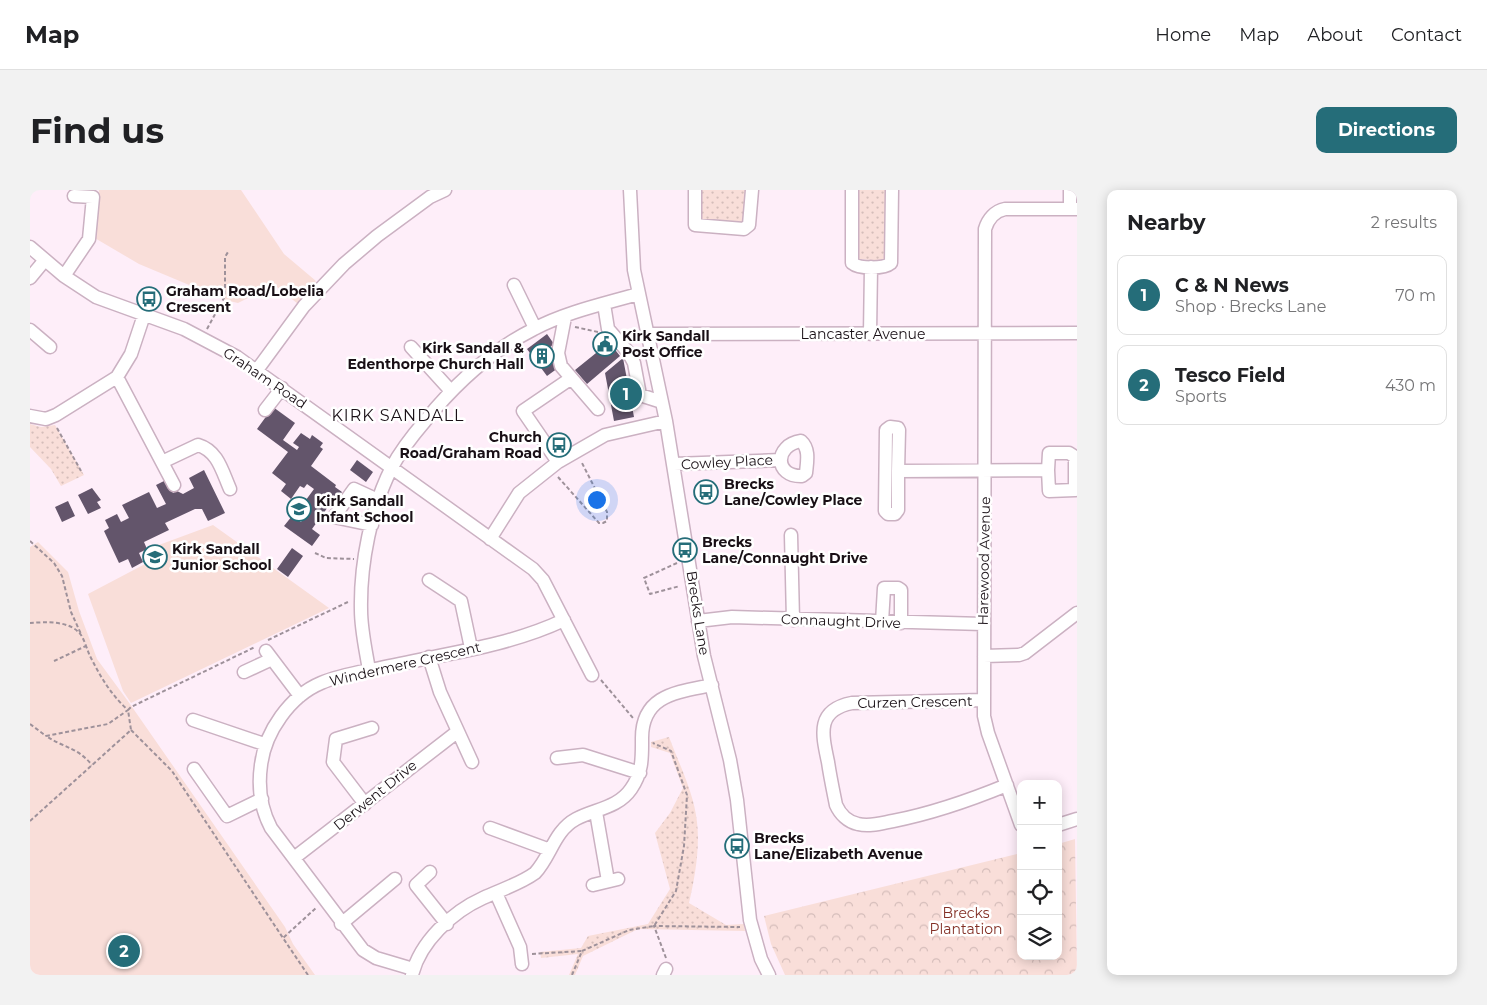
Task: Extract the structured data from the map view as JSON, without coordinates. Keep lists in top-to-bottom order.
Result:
{
  "streets": {
    "street": [
      "Lancaster Avenue",
      "Graham Road",
      "Cowley Place",
      "Harewood Avenue",
      "Brecks Lane",
      "Connaught Drive",
      "Windermere Crescent",
      "Curzen Crescent",
      "Derwent Drive"
    ]
  },
  "crossings": [
    ["Lancaster Avenue", "Harewood Avenue"],
    ["Lancaster Avenue", "Brecks Lane"],
    ["Graham Road", "Windermere Crescent"],
    ["Cowley Place", "Brecks Lane"],
    ["Harewood Avenue", "Connaught Drive"],
    ["Harewood Avenue", "Curzen Crescent"],
    ["Brecks Lane", "Connaught Drive"],
    ["Windermere Crescent", "Derwent Drive"]
  ],
  "districts": ["KIRK SANDALL"],
  "parks": ["Brecks Plantation"],
  "places": {
    "bus stop": [
      "Graham Road/Lobelia Crescent",
      "Church Road/Graham Road",
      "Brecks Lane/Cowley Place",
      "Brecks Lane/Connaught Drive",
      "Brecks Lane/Elizabeth Avenue"
    ],
    "public building": ["Kirk Sandall Post Office"],
    "building": ["Kirk Sandall & Edenthorpe Church Hall"],
    "school or university": ["Kirk Sandall Infant School", "Kirk Sandall Junior School"]
  },
  "page": {
    "header": "Map",
    "nav": [
      "Home",
      "Map",
      "About",
      "Contact"
    ],
    "buttons": "Directions",
    "title": "Find us",
    "heading": ["Nearby", "2 results"],
    "list": [
      {
        "mark": "1",
        "name": "C & N News",
        "note": "Shop · Brecks Lane",
        "value": "70 m"
      },
      {
        "mark": "2",
        "name": "Tesco Field",
        "note": "Sports",
        "value": "430 m"
      }
    ],
    "pins": ["1", "2"],
    "map_buttons": ["+", "−"]
  }
}
